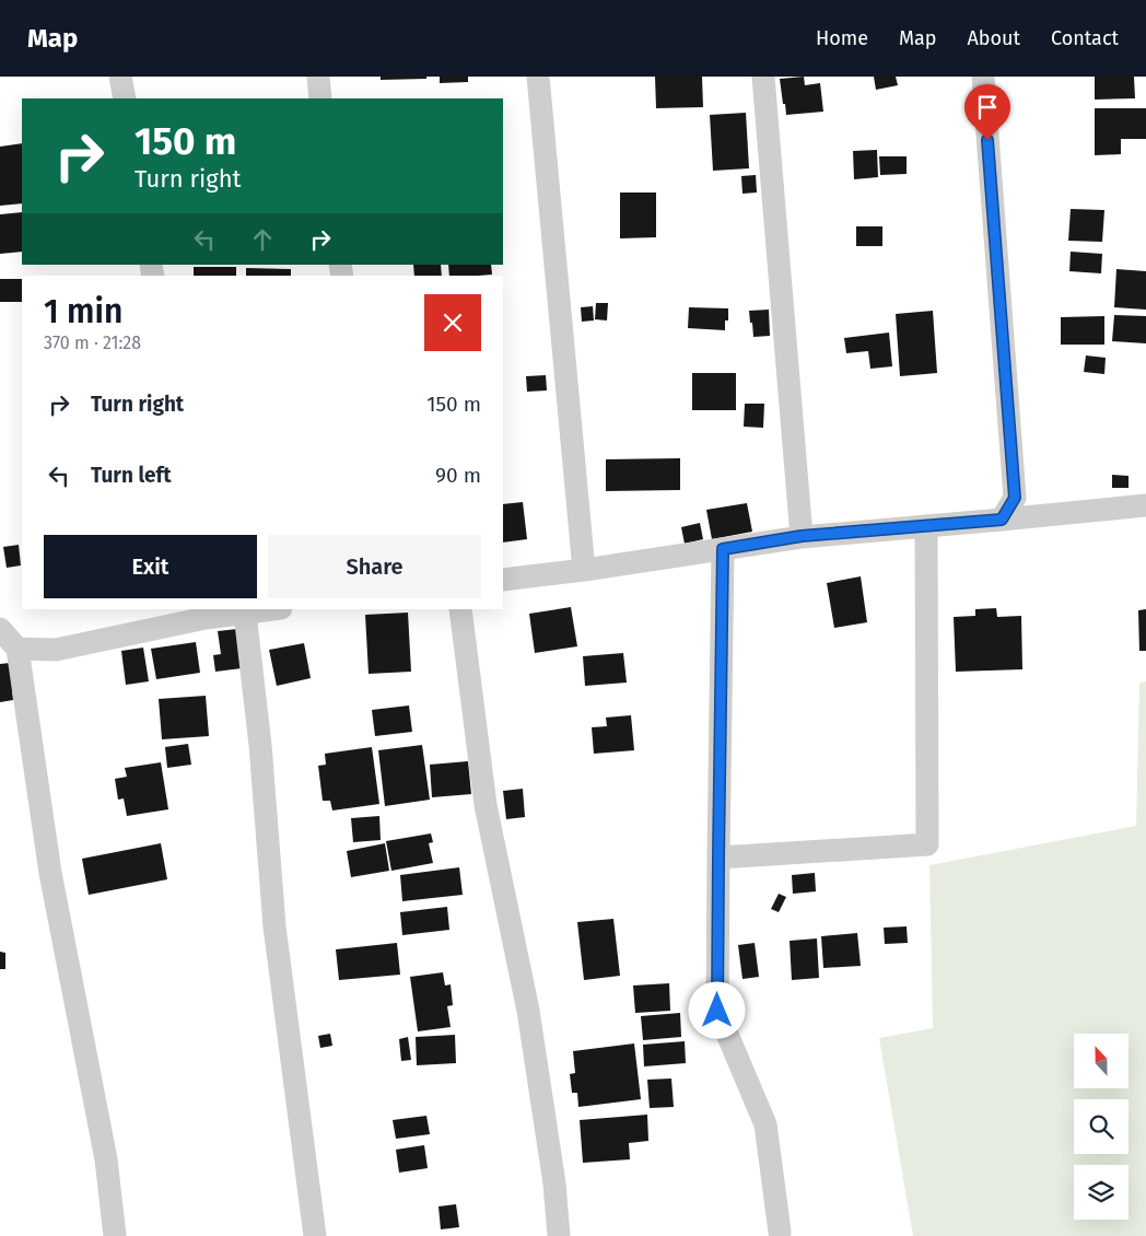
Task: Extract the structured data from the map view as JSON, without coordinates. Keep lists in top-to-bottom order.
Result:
{
  "north": "top",
  "page": {
    "header": "Map",
    "nav": [
      "Home",
      "Map",
      "About",
      "Contact"
    ],
    "turn": ["150 m", "Turn right"],
    "heading": ["1 min", "370 m · 21:28"],
    "list": [
      {
        "name": "Turn right",
        "value": "150 m"
      },
      {
        "name": "Turn left",
        "value": "90 m"
      }
    ],
    "buttons": ["Exit", "Share"]
  }
}
